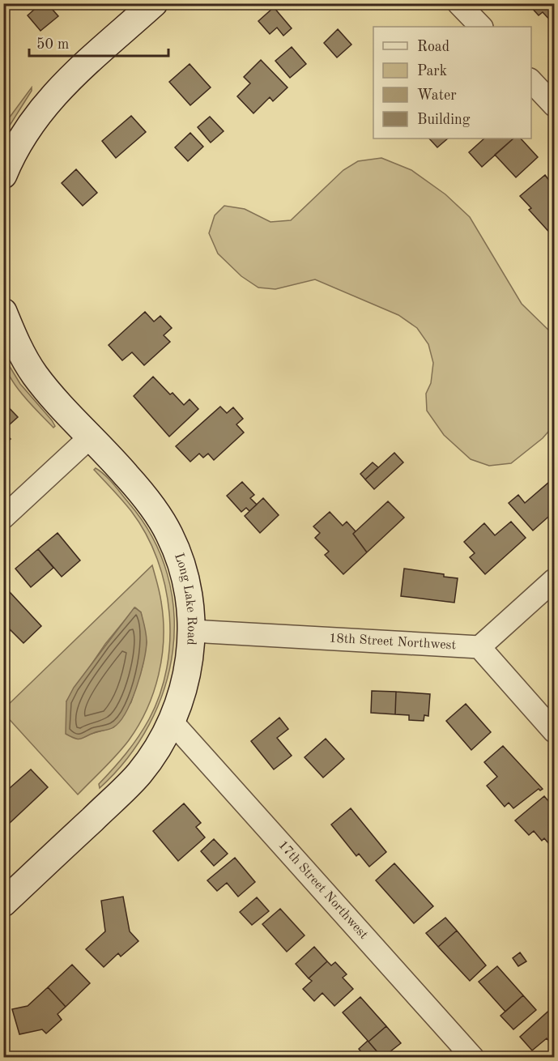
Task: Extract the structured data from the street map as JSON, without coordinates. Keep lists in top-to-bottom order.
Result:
{
  "streets": {
    "street": ["Long Lake Road", "18th Street Northwest", "17th Street Northwest"]
  },
  "crossings": [
    ["Long Lake Road", "18th Street Northwest"],
    ["Long Lake Road", "17th Street Northwest"]
  ],
  "legend": [
    "Road",
    "Park",
    "Water",
    "Building"
  ],
  "scale_bar": "50 m"
}
